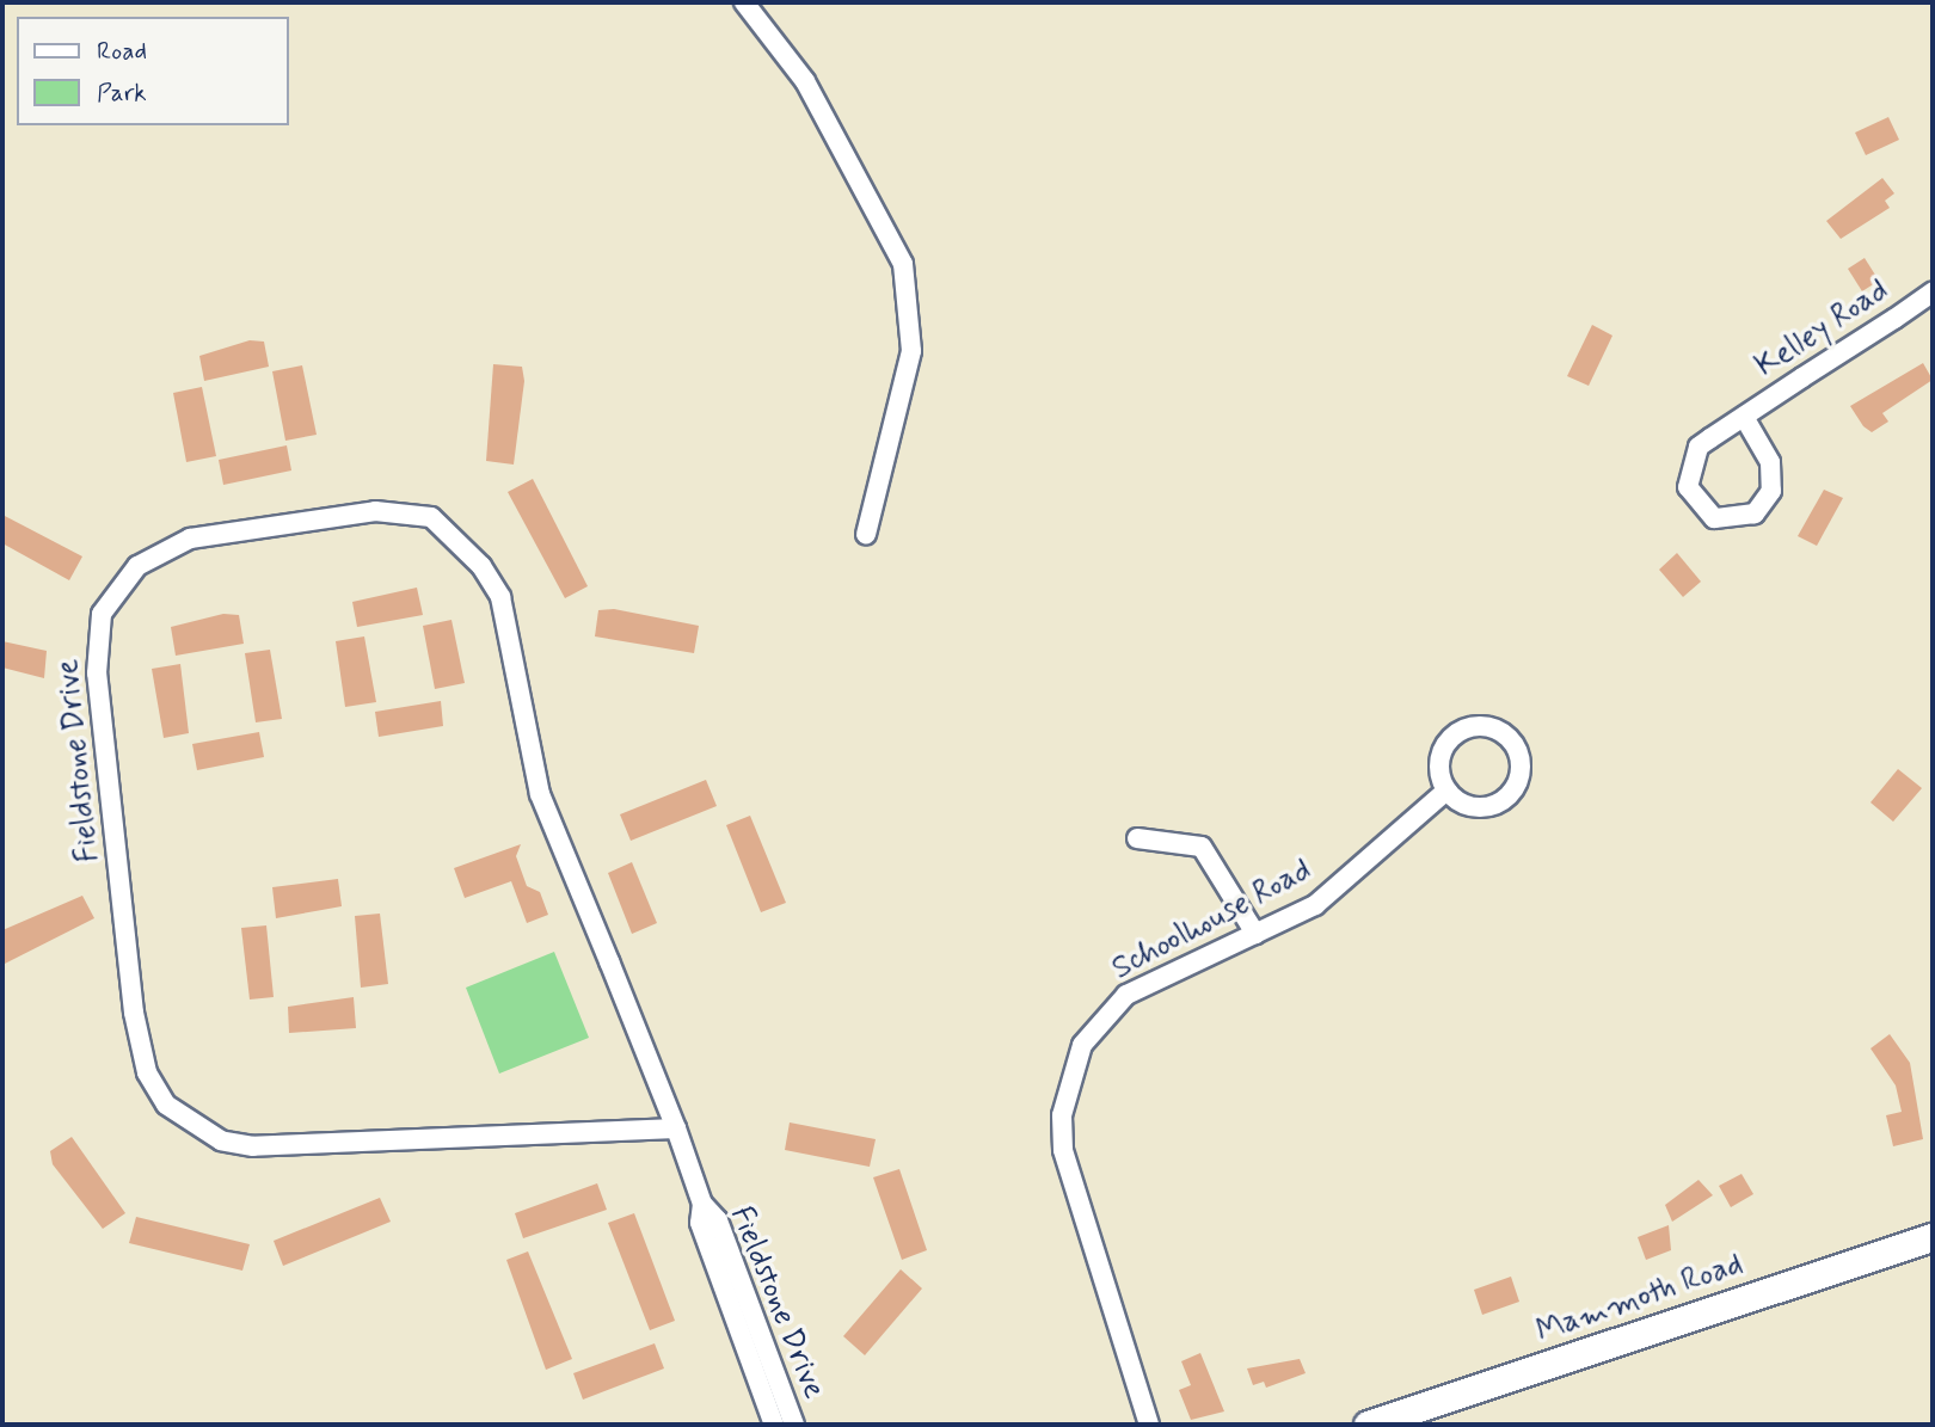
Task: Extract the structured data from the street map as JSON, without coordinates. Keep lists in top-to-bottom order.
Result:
{
  "streets": {
    "main road": ["Mammoth Road"],
    "street": ["Kelley Road", "Fieldstone Drive", "Schoolhouse Road"]
  },
  "legend": ["Road", "Park"]
}
